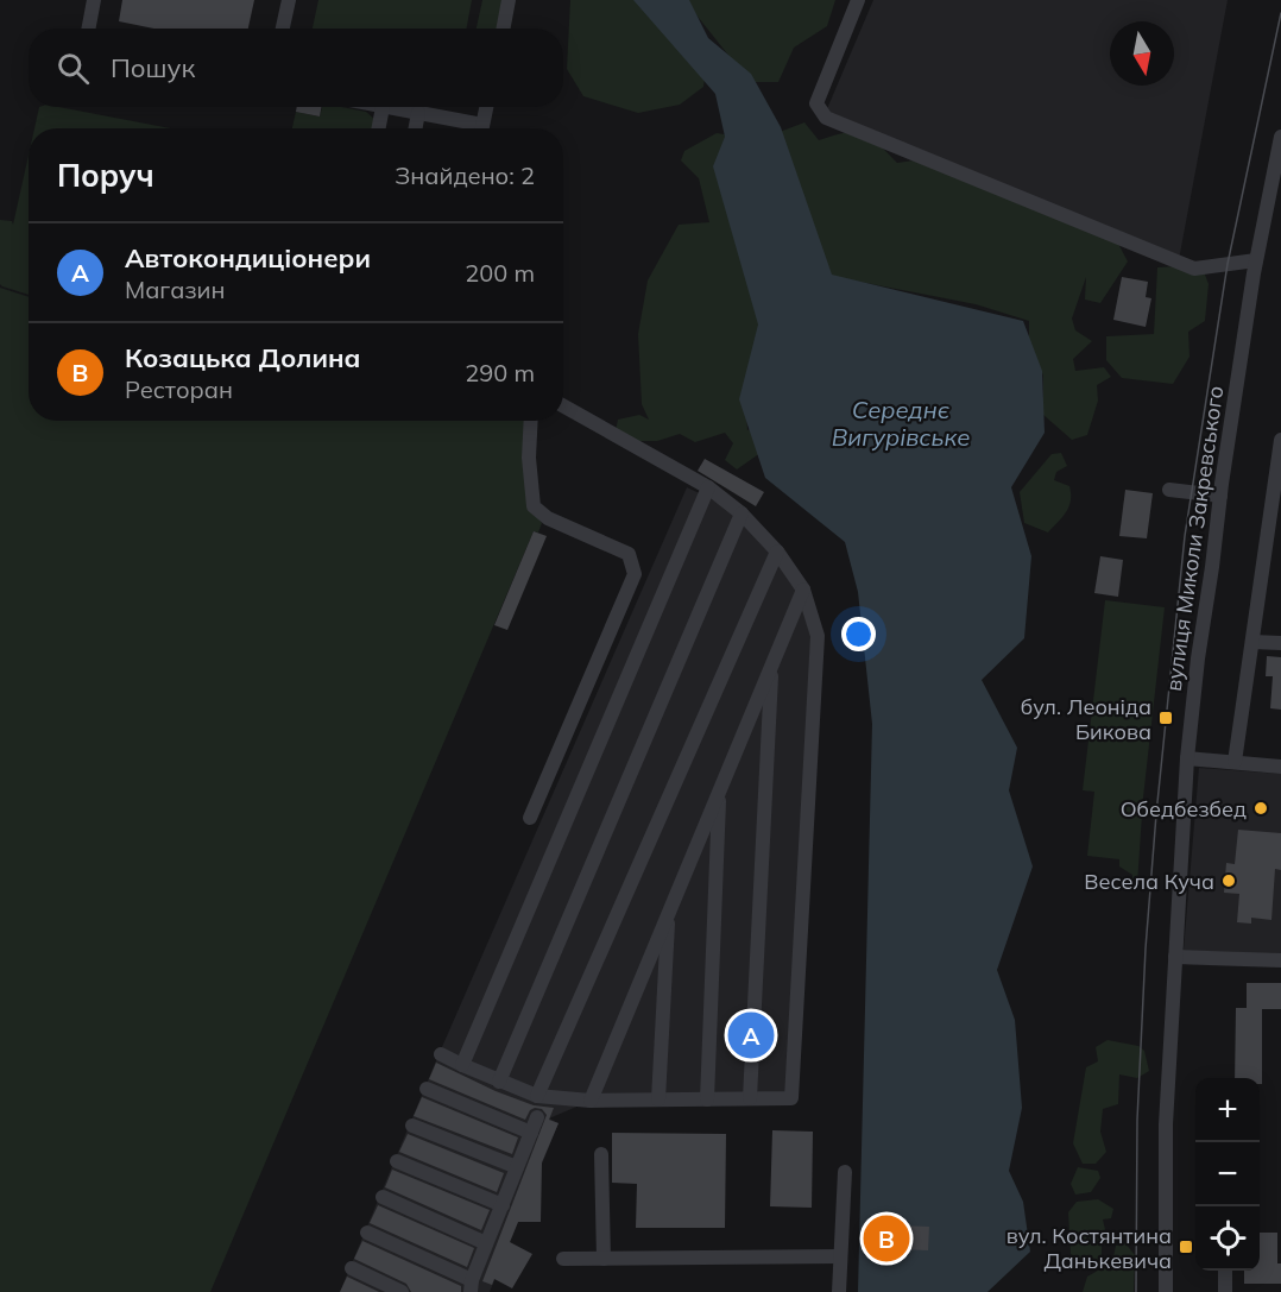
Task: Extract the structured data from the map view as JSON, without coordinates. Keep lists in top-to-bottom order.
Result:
{
  "streets": {
    "street": ["вулиця Миколи Закревського"]
  },
  "water": ["Середнє Вигурівське"],
  "places": {
    "transit": ["бул. Леоніда Бикова", "вул. Костянтина Данькевича"],
    "other": ["Обедбезбед", "Весела Куча"]
  },
  "north": "bottom",
  "page": {
    "search": "Пошук",
    "heading": ["Поруч", "Знайдено: 2"],
    "list": [
      {
        "mark": "A",
        "name": "Автокондиціонери",
        "note": "Магазин",
        "value": "200 m"
      },
      {
        "mark": "B",
        "name": "Козацька Долина",
        "note": "Ресторан",
        "value": "290 m"
      }
    ],
    "pins": ["A", "B"],
    "map_buttons": ["+", "−"]
  }
}
